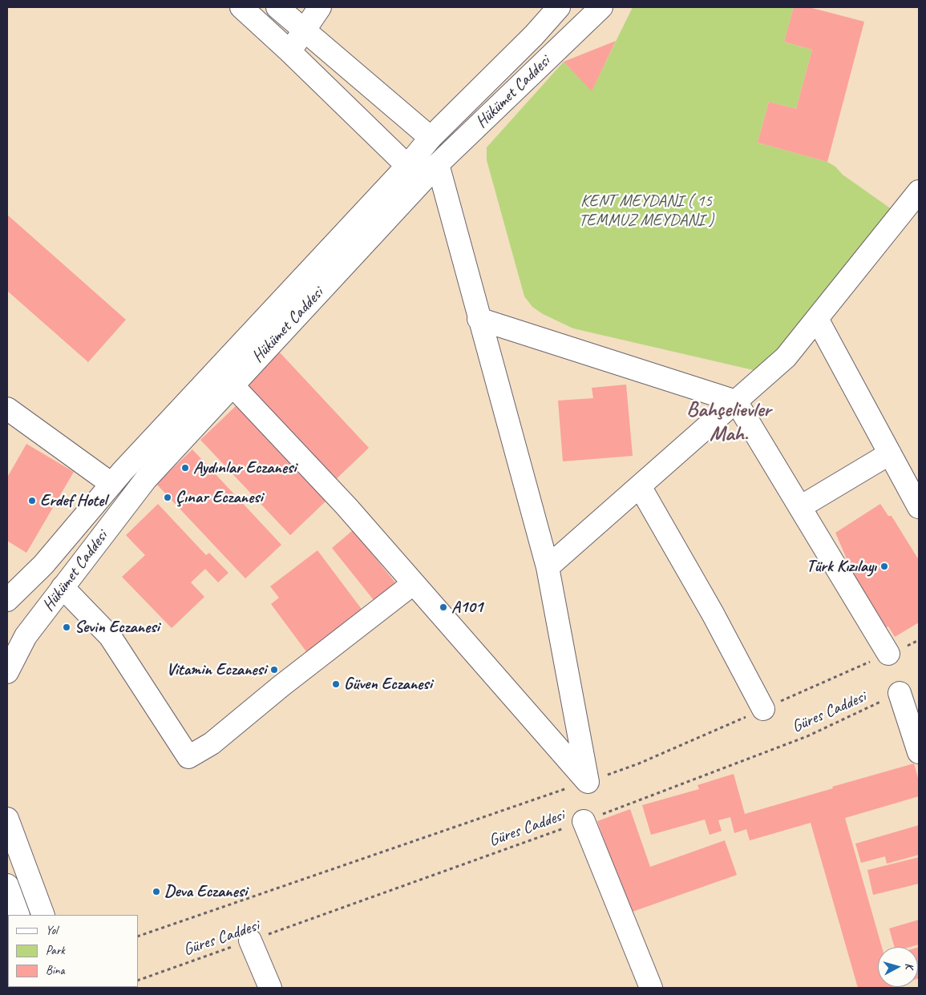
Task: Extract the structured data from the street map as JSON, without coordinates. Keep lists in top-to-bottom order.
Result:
{
  "streets": {
    "street": ["Hükümet Caddesi"],
    "path": ["Güres Caddesi"]
  },
  "districts": ["Bahçelievler Mah."],
  "parks": ["KENT MEYDANI ( 15 TEMMUZ MEYDANI )"],
  "places": [
    "Aydınlar Eczanesi",
    "Çınar Eczanesi",
    "Erdef Hotel",
    "Türk Kızılayı",
    "A101",
    "Sevin Eczanesi",
    "Vitamin Eczanesi",
    "Güven Eczanesi",
    "Deva Eczanesi"
  ],
  "legend": ["Yol", "Park", "Bina"],
  "north": "right"
}
